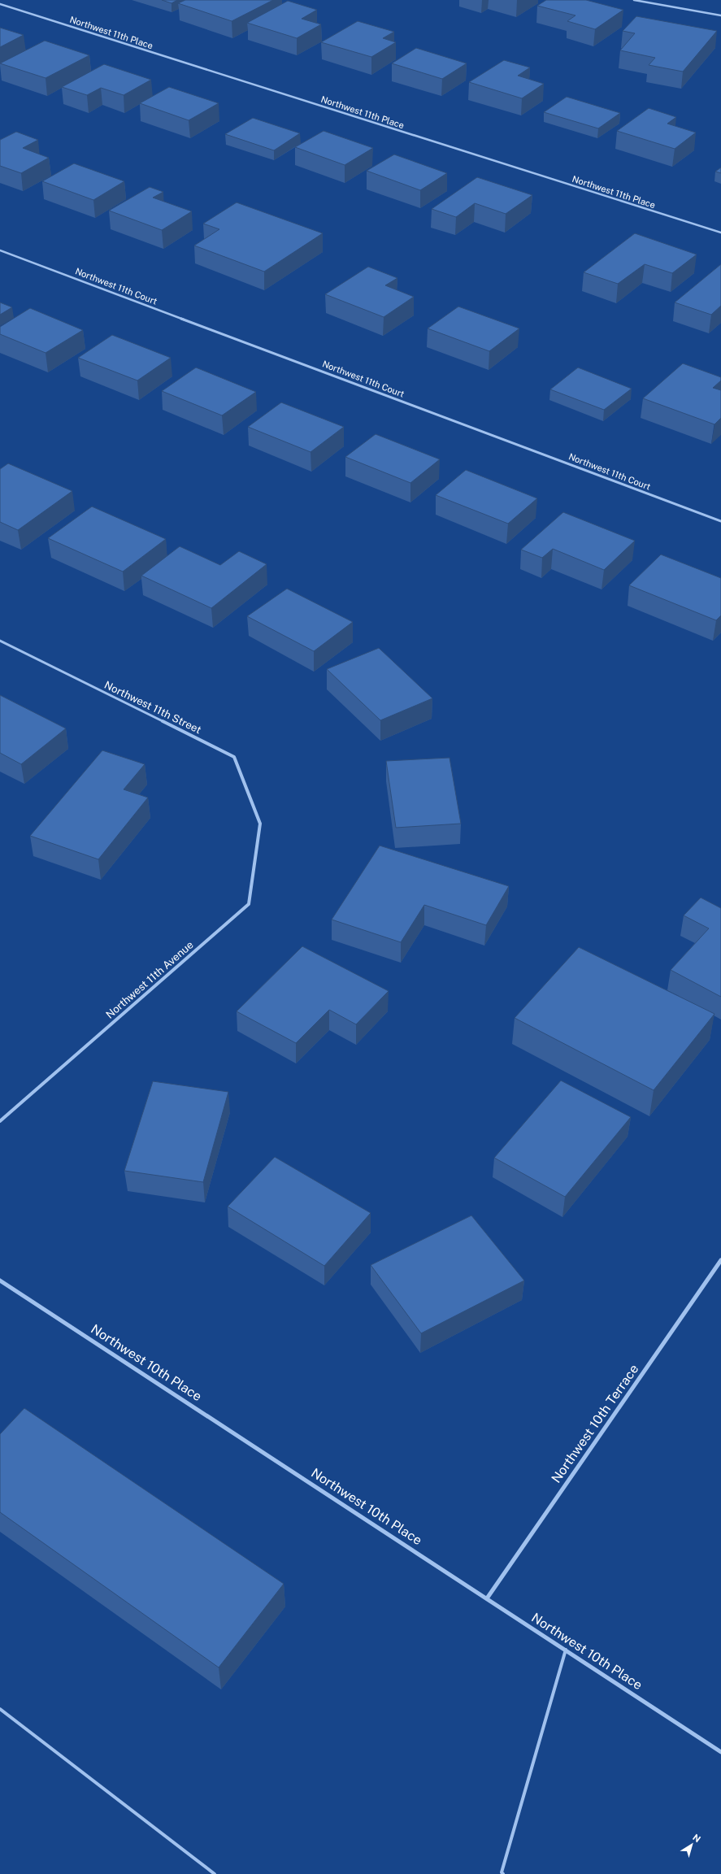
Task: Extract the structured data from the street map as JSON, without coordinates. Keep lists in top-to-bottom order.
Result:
{
  "streets": {
    "street": [
      "Northwest 11th Place",
      "Northwest 11th Court",
      "Northwest 11th Street",
      "Northwest 11th Avenue",
      "Northwest 10th Place",
      "Northwest 10th Terrace"
    ]
  },
  "crossings": [
    ["Northwest 11th Street", "Northwest 11th Avenue"],
    ["Northwest 10th Place", "Northwest 10th Terrace"]
  ],
  "north": "top right"
}
